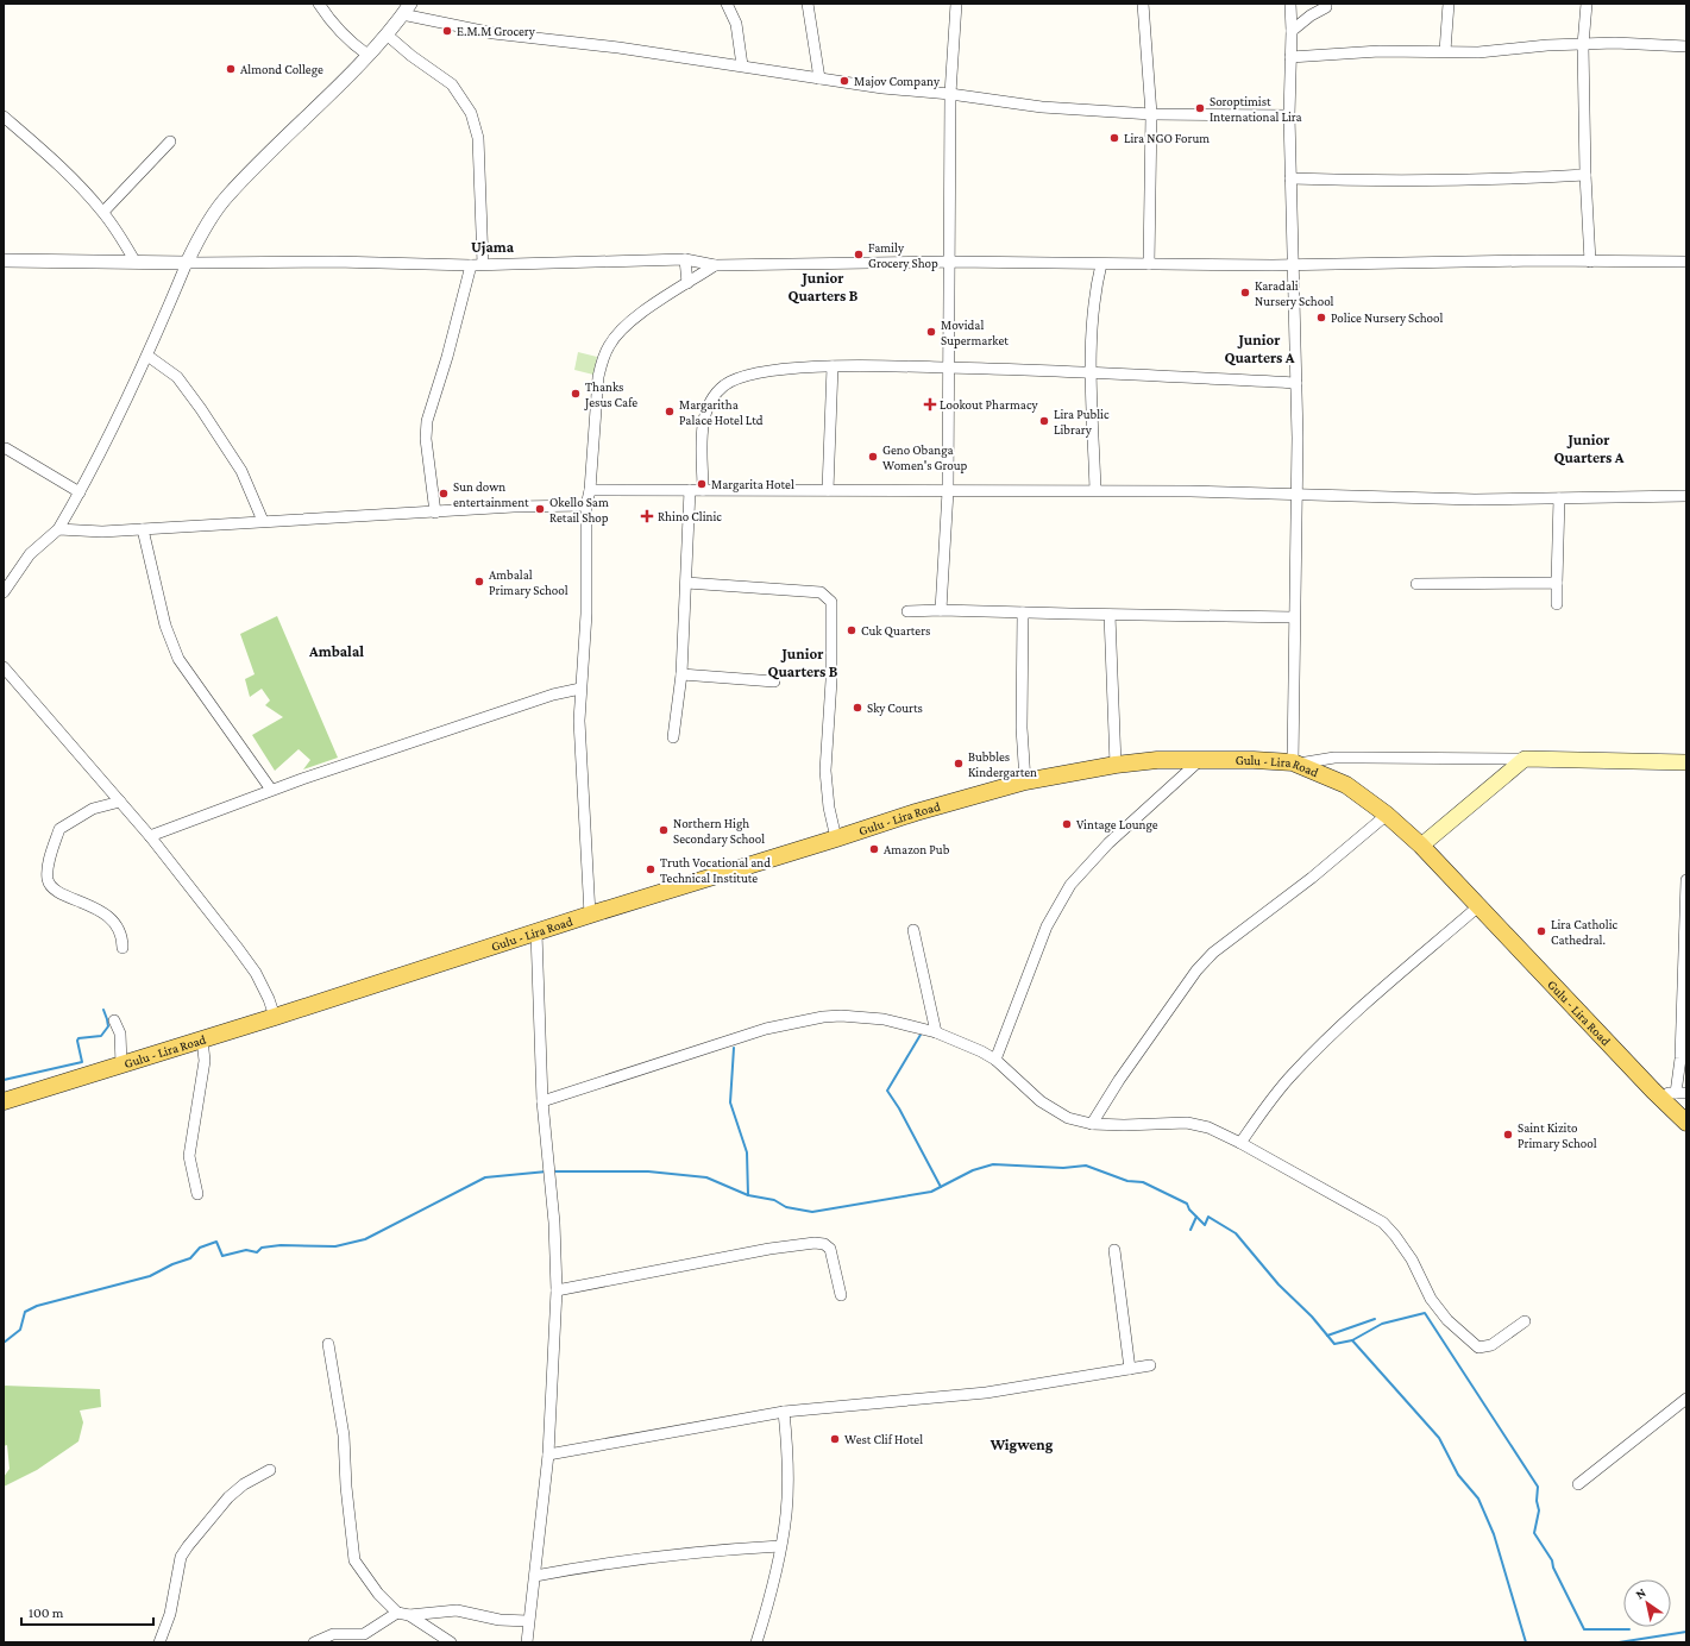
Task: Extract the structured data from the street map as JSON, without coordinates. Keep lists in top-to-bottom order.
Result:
{
  "streets": {
    "main road": ["Gulu - Lira Road"]
  },
  "districts": [
    "Ujama",
    "Junior Quarters B",
    "Junior Quarters A",
    "Junior Quarters A",
    "Ambalal",
    "Junior Quarters B",
    "Wigweng"
  ],
  "places": {
    "other": [
      "E.M.M Grocery",
      "Almond College",
      "Majov Company",
      "Soroptimist International Lira",
      "Lira NGO Forum",
      "Family Grocery Shop",
      "Karadali Nursery School",
      "Police Nursery School",
      "Movidal Supermarket",
      "Thanks Jesus Cafe",
      "Margaritha Palace Hotel Ltd",
      "Lira Public Library",
      "Geno Obanga Women's Group",
      "Margarita Hotel",
      "Sun down entertainment",
      "Okello Sam Retail Shop",
      "Ambalal Primary School",
      "Cuk Quarters",
      "Sky Courts",
      "Bubbles Kindergarten",
      "Vintage Lounge",
      "Northern High Secondary School",
      "Amazon Pub",
      "Truth Vocational and Technical Institute",
      "Lira Catholic Cathedral.",
      "Saint Kizito Primary School",
      "West Clif Hotel"
    ],
    "health": ["Lookout Pharmacy", "Rhino Clinic"]
  },
  "scale_bar": "100 m",
  "north": "top left"
}
